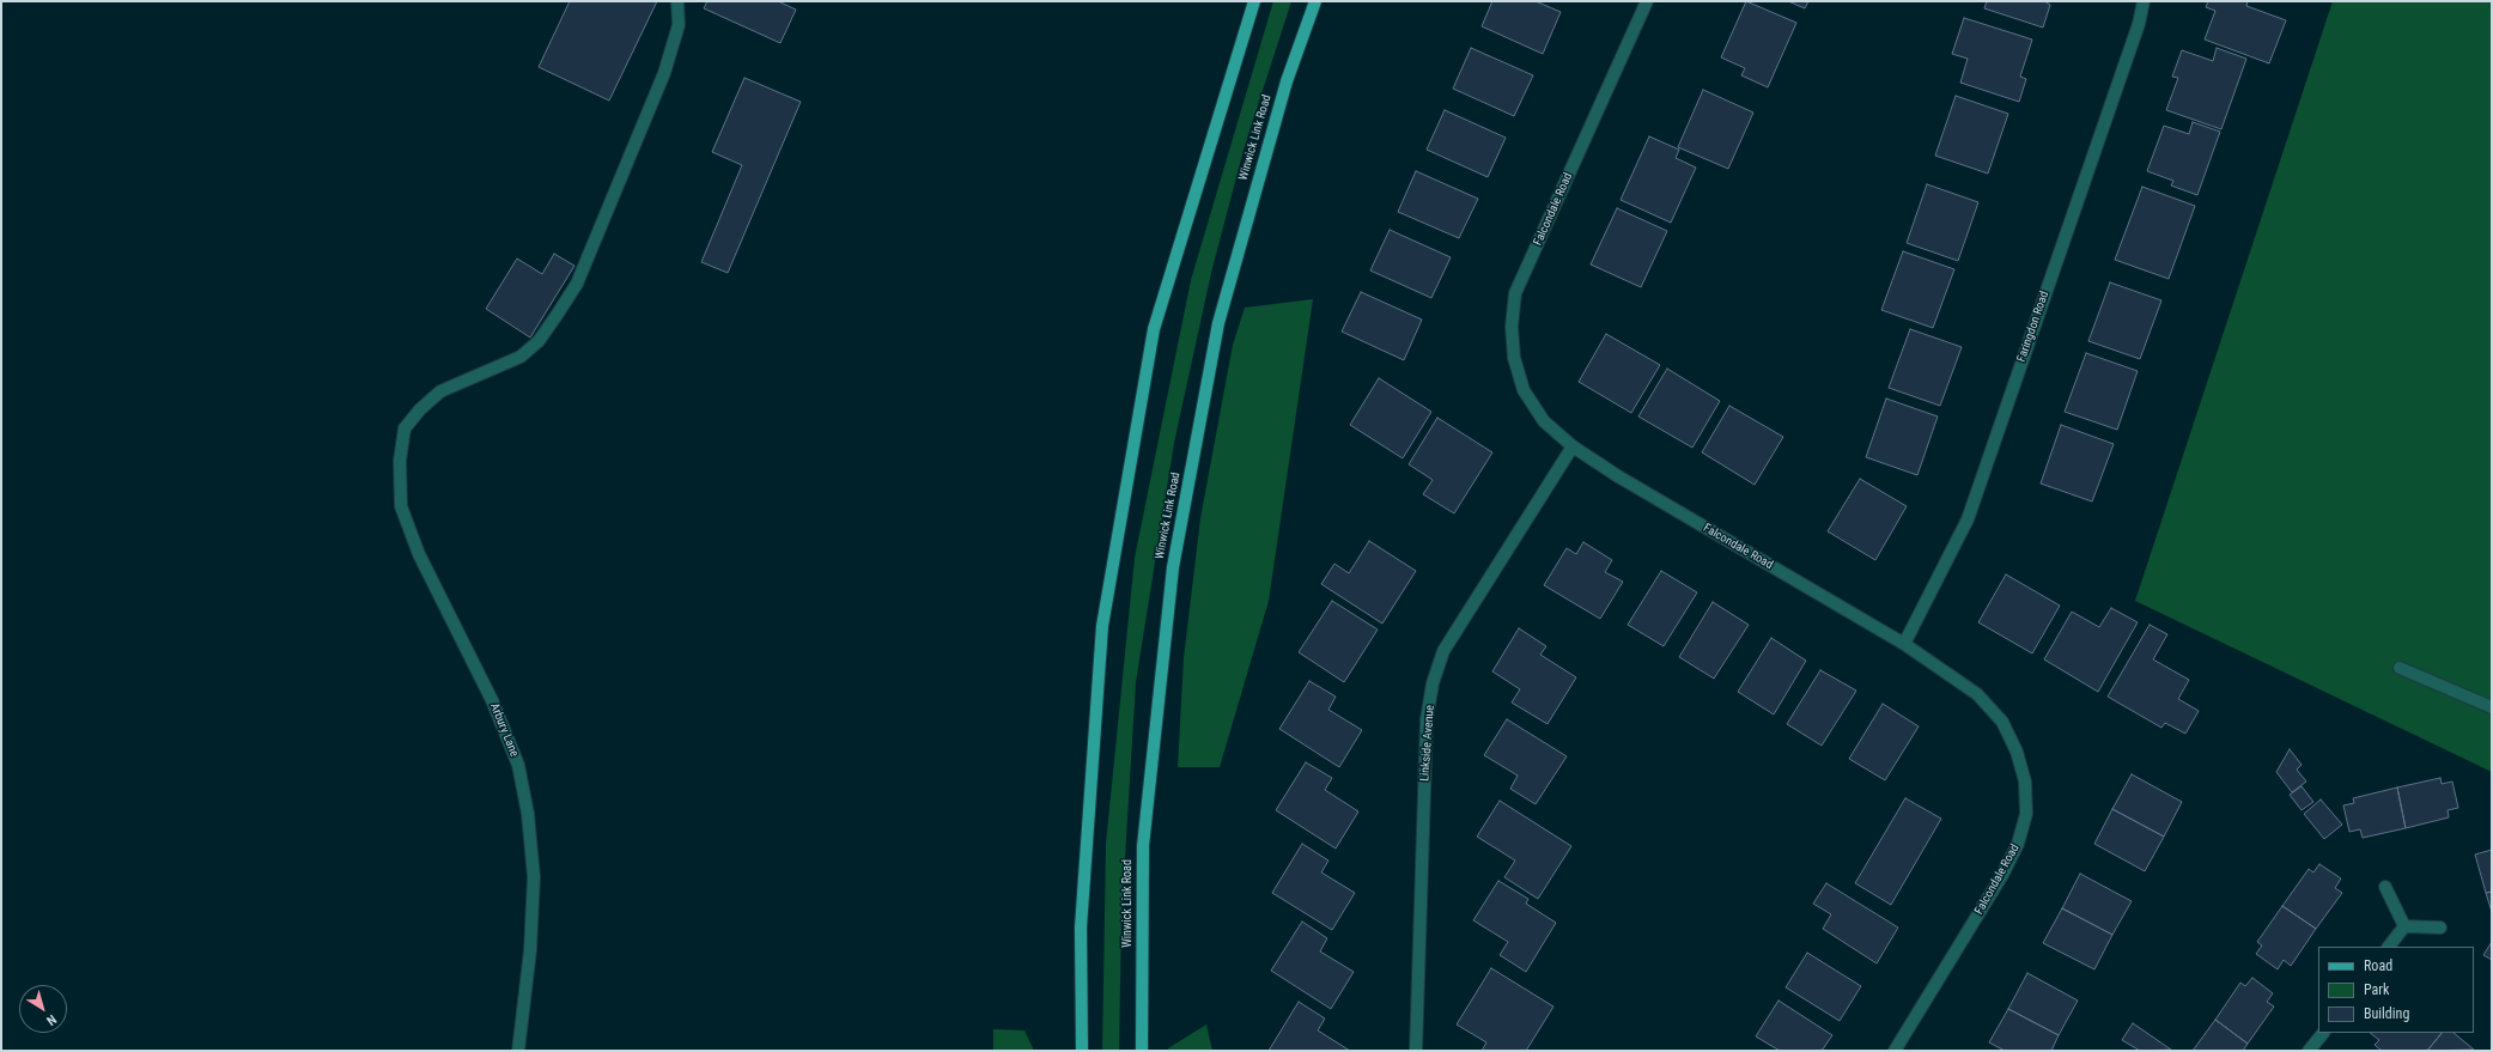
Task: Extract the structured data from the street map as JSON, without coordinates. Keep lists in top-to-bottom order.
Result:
{
  "streets": {
    "main road": ["Winwick Link Road"],
    "street": [
      "Falcondale Road",
      "Faringdon Road",
      "Arbury Lane",
      "Linkside Avenue"
    ]
  },
  "crossings": [
    ["Falcondale Road", "Faringdon Road"],
    ["Falcondale Road", "Linkside Avenue"]
  ],
  "legend": ["Road", "Park", "Building"],
  "north": "bottom right"
}
